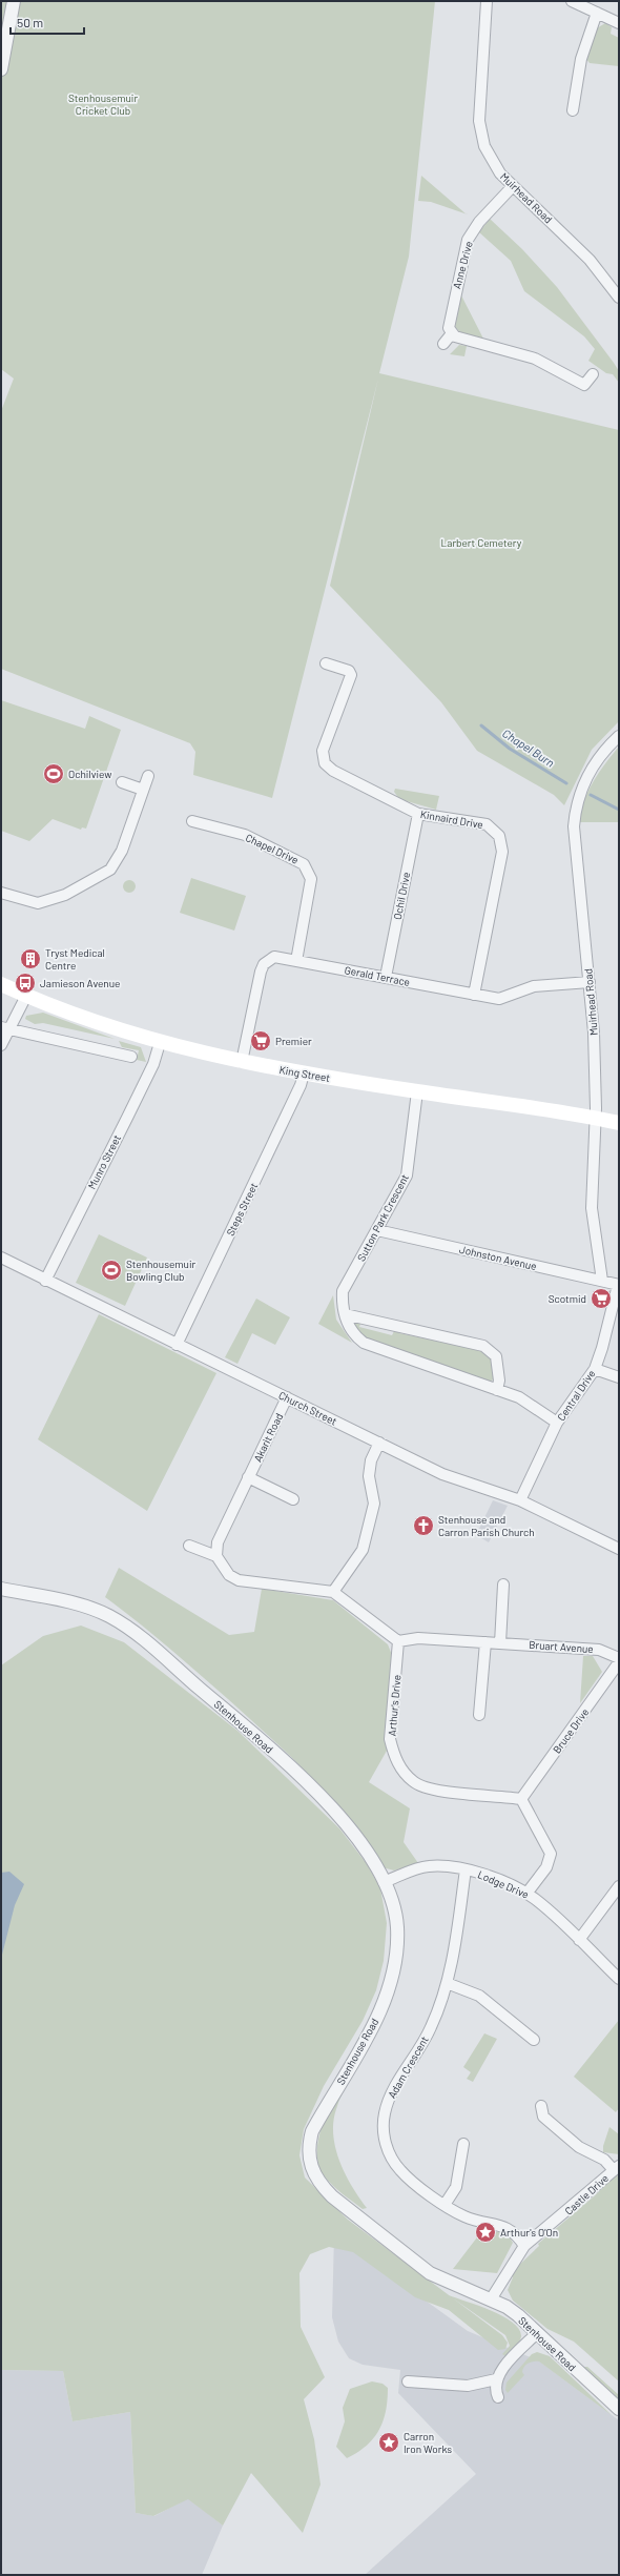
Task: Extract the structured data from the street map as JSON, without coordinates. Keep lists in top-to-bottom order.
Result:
{
  "streets": {
    "main road": ["King Street"],
    "street": [
      "Muirhead Road",
      "Anne Drive",
      "Kinnaird Drive",
      "Chapel Drive",
      "Ochil Drive",
      "Gerald Terrace",
      "Munro Street",
      "Steps Street",
      "Sutton Park Crescent",
      "Johnston Avenue",
      "Central Drive",
      "Church Street",
      "Akarit Road",
      "Bruart Avenue",
      "Arthur's Drive",
      "Stenhouse Road",
      "Bruce Drive",
      "Lodge Drive",
      "Adam Crescent",
      "Castle Drive"
    ]
  },
  "crossings": [
    ["Muirhead Road", "Anne Drive"],
    ["Muirhead Road", "Gerald Terrace"],
    ["Muirhead Road", "King Street"],
    ["Muirhead Road", "Johnston Avenue"],
    ["Kinnaird Drive", "Ochil Drive"],
    ["Kinnaird Drive", "Gerald Terrace"],
    ["Chapel Drive", "Gerald Terrace"],
    ["Ochil Drive", "Gerald Terrace"],
    ["Gerald Terrace", "King Street"],
    ["King Street", "Munro Street"],
    ["King Street", "Steps Street"],
    ["King Street", "Sutton Park Crescent"],
    ["Munro Street", "Church Street"],
    ["Steps Street", "Church Street"],
    ["Sutton Park Crescent", "Johnston Avenue"],
    ["Sutton Park Crescent", "Central Drive"],
    ["Johnston Avenue", "Central Drive"],
    ["Central Drive", "Church Street"],
    ["Church Street", "Akarit Road"],
    ["Bruart Avenue", "Arthur's Drive"],
    ["Arthur's Drive", "Bruce Drive"],
    ["Stenhouse Road", "Lodge Drive"],
    ["Stenhouse Road", "Castle Drive"],
    ["Lodge Drive", "Adam Crescent"],
    ["Adam Crescent", "Castle Drive"]
  ],
  "water": ["Chapel Burn"],
  "parks": ["Stenhousemuir Cricket Club", "Larbert Cemetery"],
  "places": {
    "sports": ["Ochilview", "Stenhousemuir Bowling Club"],
    "building": ["Tryst Medical Centre"],
    "bus stop": ["Jamieson Avenue"],
    "supermarket": ["Premier", "Scotmid"],
    "church": ["Stenhouse and Carron Parish Church"],
    "place": ["Arthur's O'On", "Carron Iron Works"]
  },
  "scale_bar": "50 m"
}
